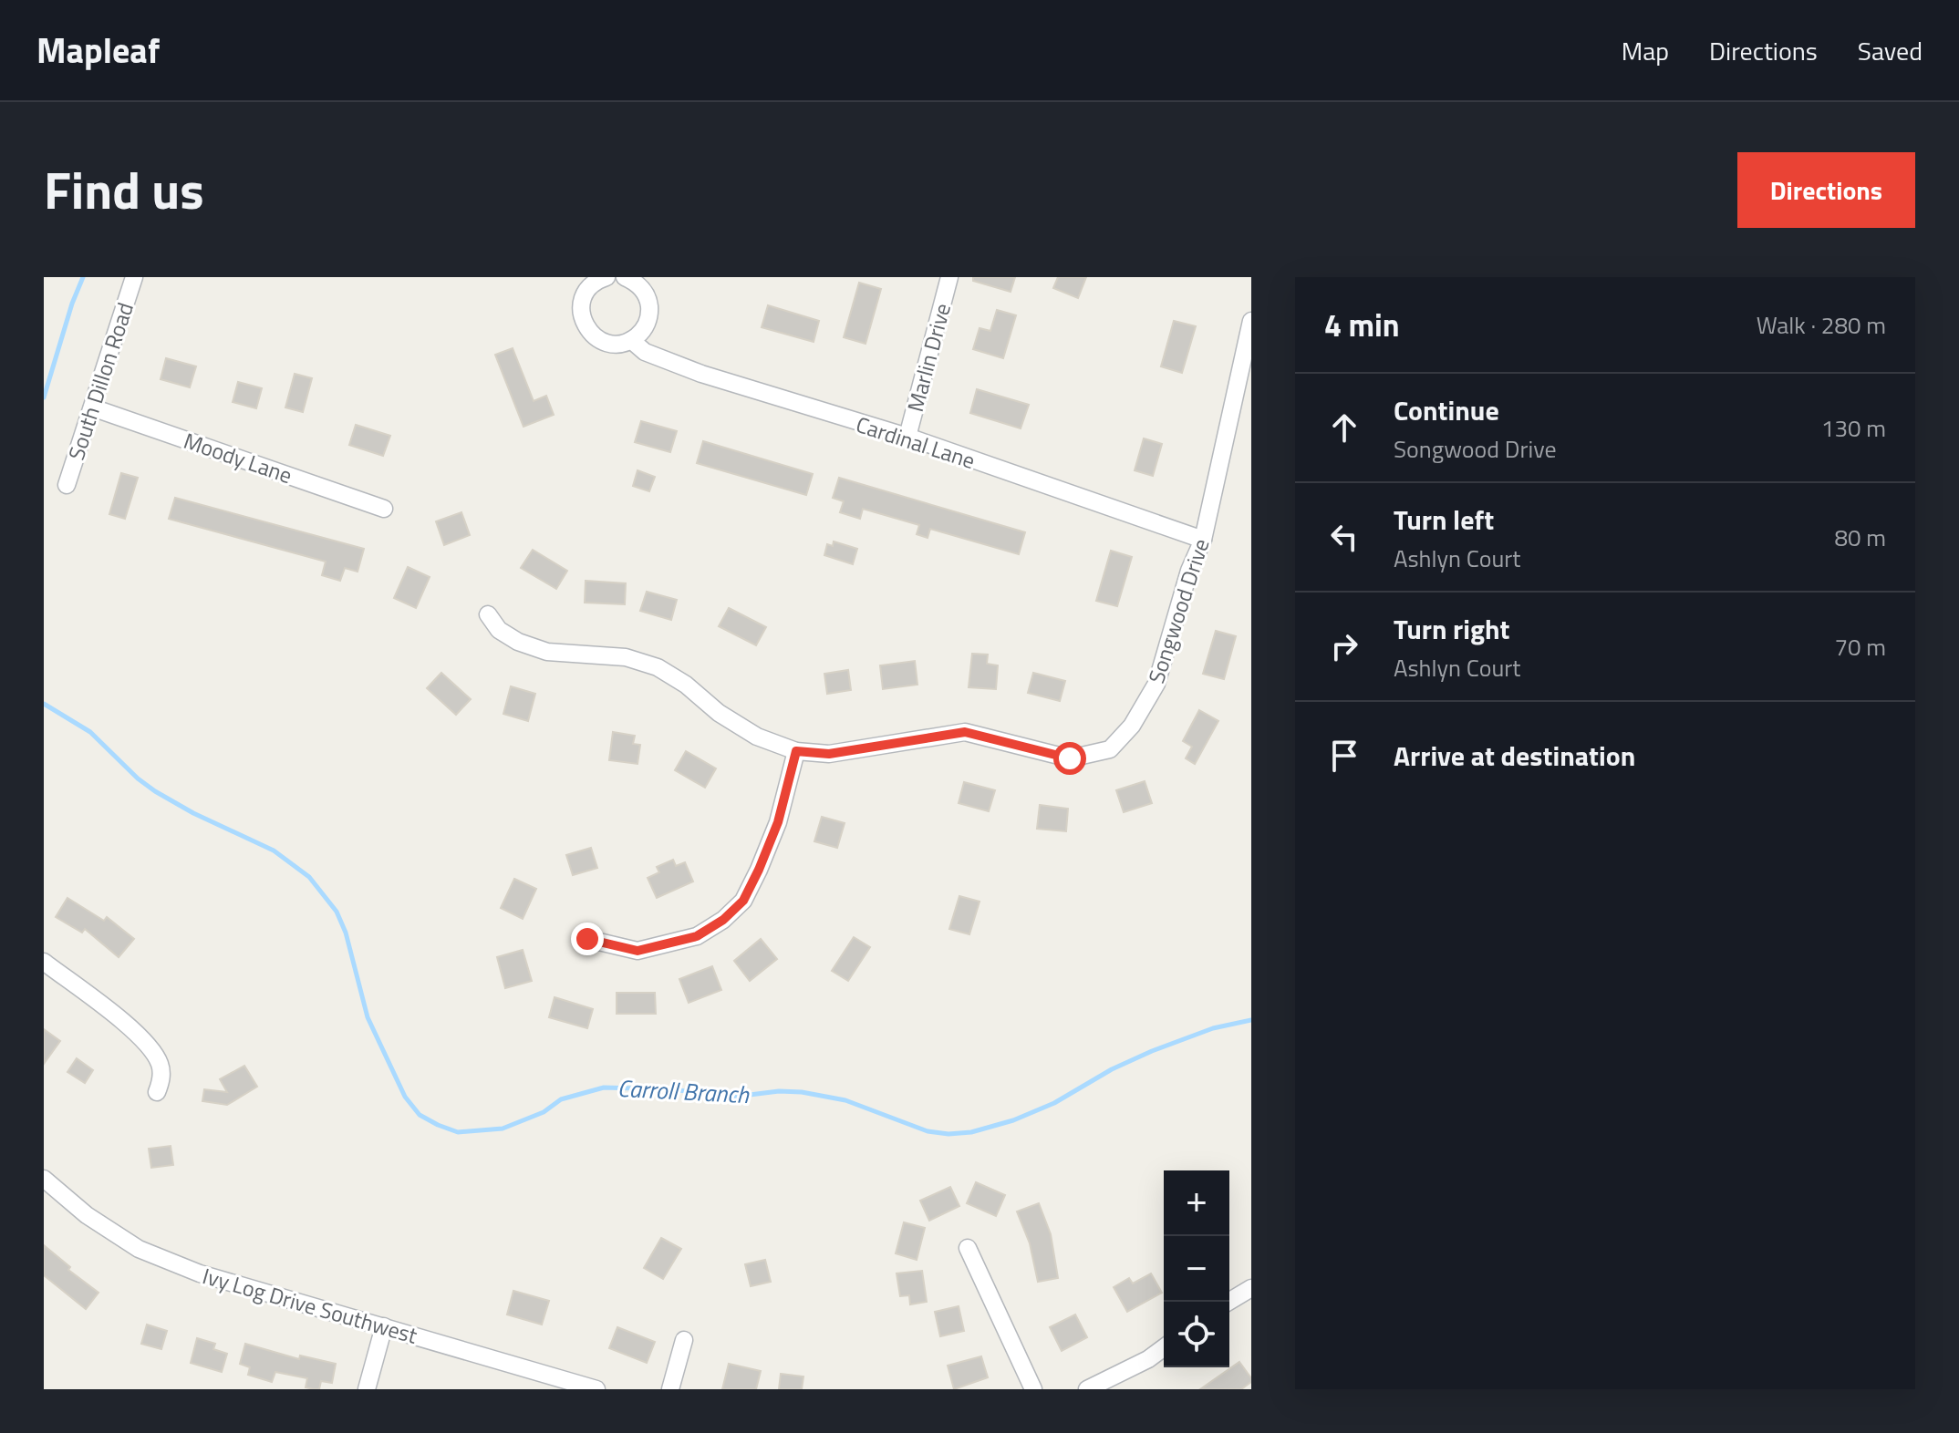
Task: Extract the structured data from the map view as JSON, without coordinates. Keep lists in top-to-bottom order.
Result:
{
  "streets": {
    "street": [
      "Marlin Drive",
      "South Dillon Road",
      "Cardinal Lane",
      "Moody Lane",
      "Songwood Drive",
      "Ivy Log Drive Southwest"
    ]
  },
  "crossings": [
    ["Marlin Drive", "Cardinal Lane"],
    ["South Dillon Road", "Moody Lane"],
    ["Cardinal Lane", "Songwood Drive"]
  ],
  "water": ["Carroll Branch"],
  "page": {
    "header": "Mapleaf",
    "nav": ["Map", "Directions", "Saved"],
    "title": "Find us",
    "buttons": "Directions",
    "heading": ["4 min", "Walk · 280 m"],
    "list": [
      ["Continue", "Songwood Drive", "130 m"],
      ["Turn left", "Ashlyn Court", "80 m"],
      ["Turn right", "Ashlyn Court", "70 m"],
      "Arrive at destination"
    ],
    "map_buttons": ["+", "−"]
  }
}
